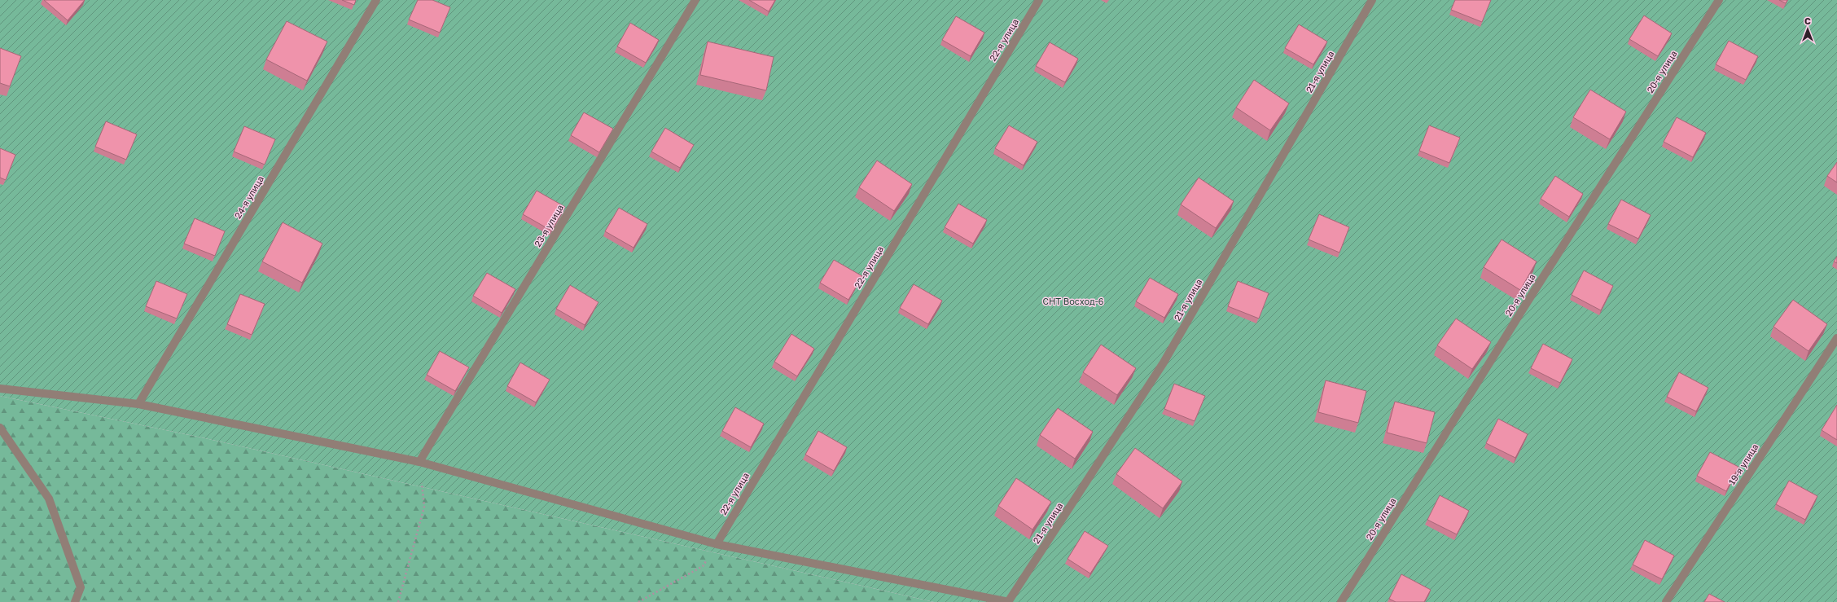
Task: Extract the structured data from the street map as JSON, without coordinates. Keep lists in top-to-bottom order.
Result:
{
  "streets": {
    "street": [
      "22-я улица",
      "21-я улица",
      "20-я улица",
      "24-я улица",
      "23-я улица",
      "19-я улица"
    ]
  },
  "parks": ["СНТ Восход-6"],
  "north": "top"
}
